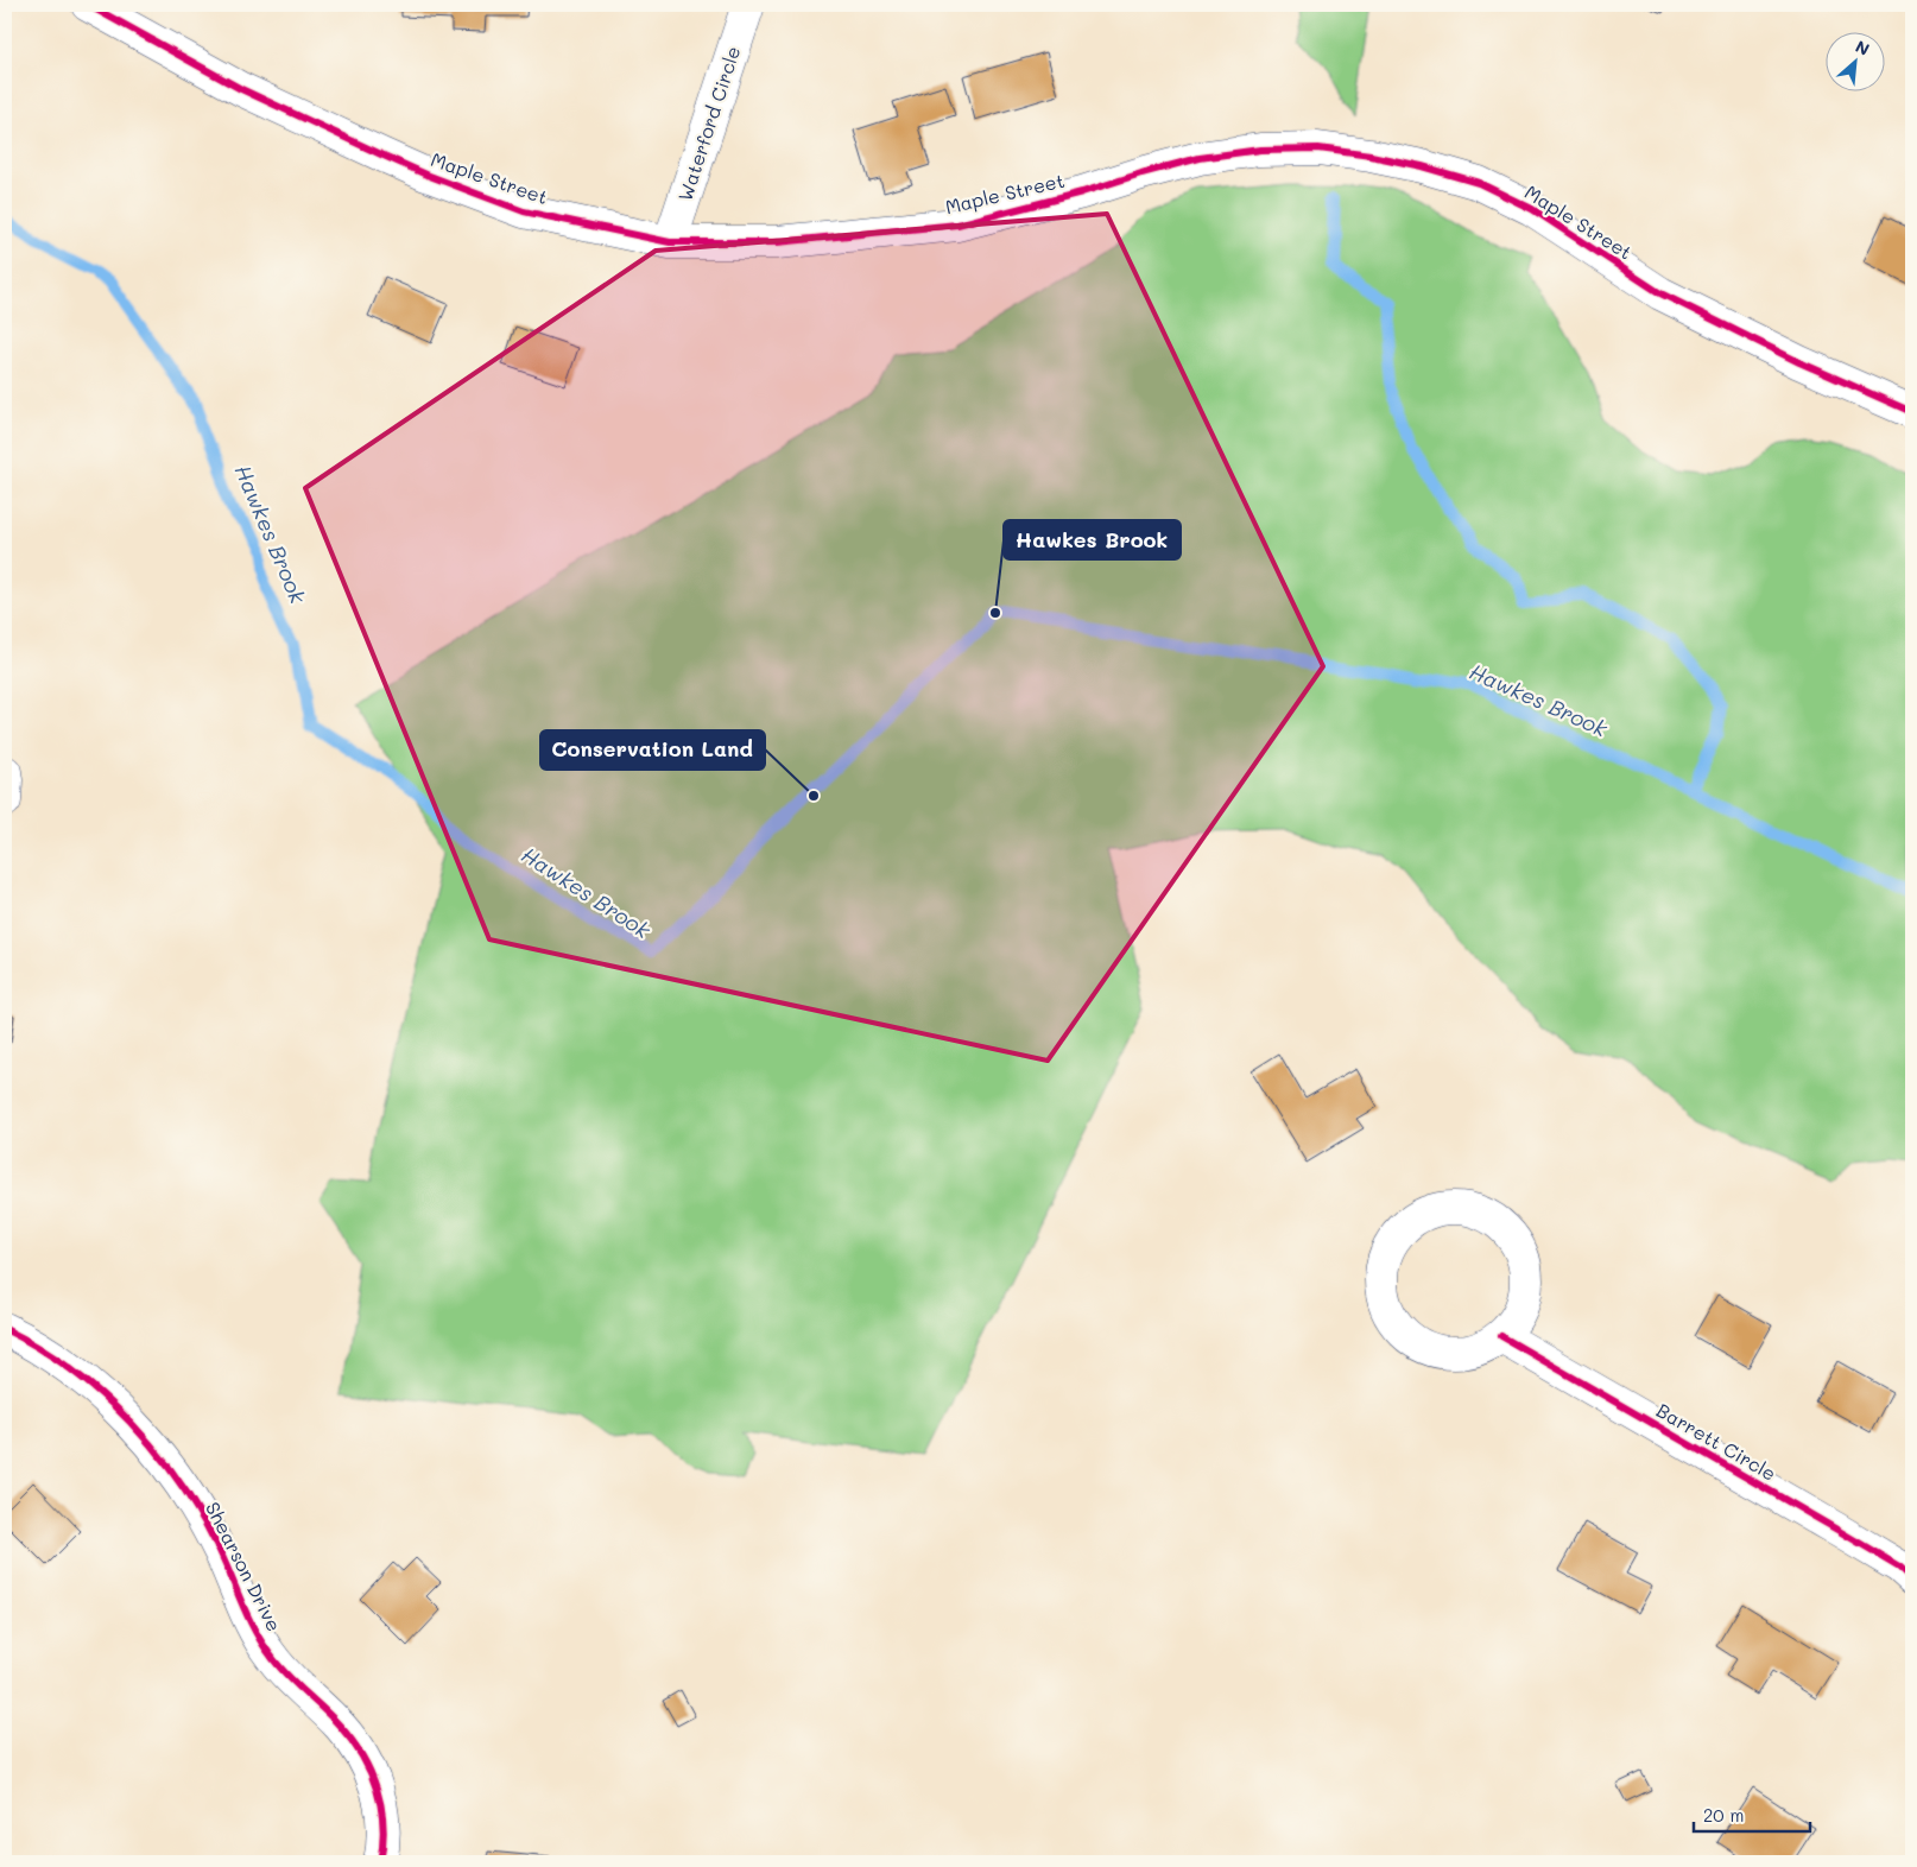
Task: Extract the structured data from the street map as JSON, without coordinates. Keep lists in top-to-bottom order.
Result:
{
  "streets": {
    "street": [
      "Waterford Circle",
      "Maple Street",
      "Barrett Circle",
      "Shearson Drive"
    ]
  },
  "crossings": [
    ["Waterford Circle", "Maple Street"]
  ],
  "water": ["Hawkes Brook"],
  "places": ["Hawkes Brook", "Conservation Land"],
  "scale_bar": "20 m",
  "north": "top right"
}
